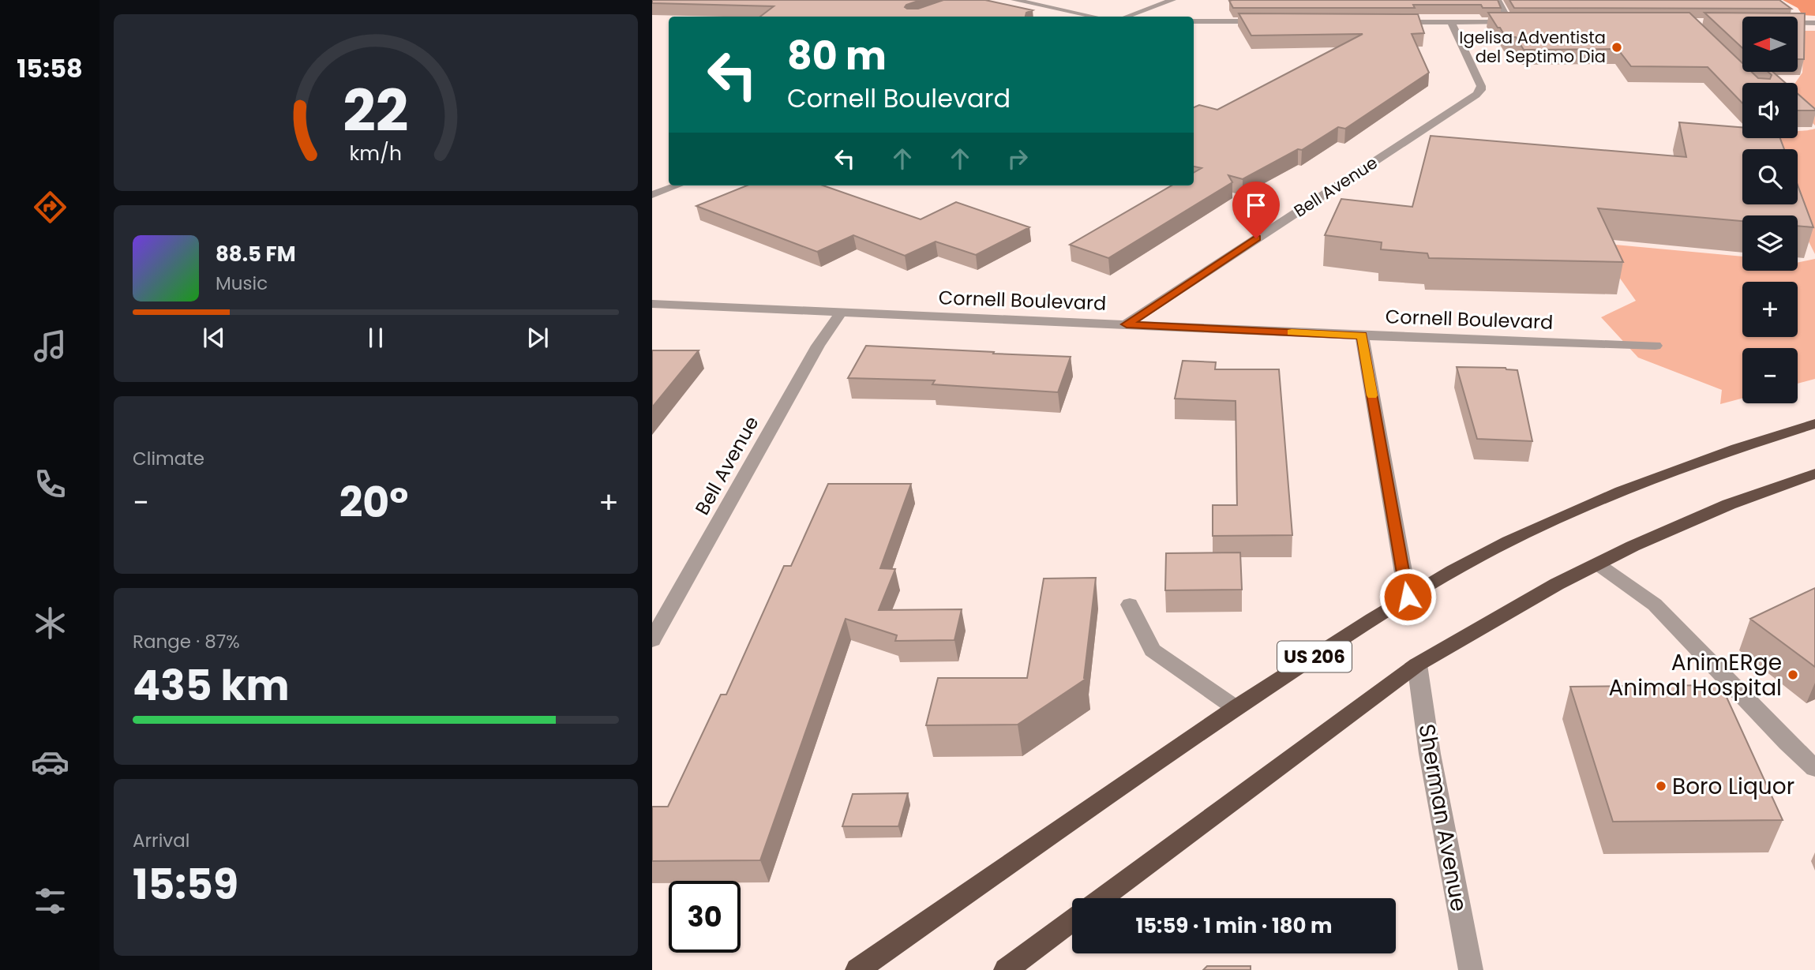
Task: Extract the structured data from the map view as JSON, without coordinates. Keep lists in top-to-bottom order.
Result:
{
  "streets": {
    "highway": ["US 206"],
    "street": ["Bell Avenue", "Cornell Boulevard", "Sherman Avenue"]
  },
  "crossings": [
    ["Bell Avenue", "Cornell Boulevard"]
  ],
  "places": ["Igelisa Adventista del Septimo Dia", "AnimERge Animal Hospital", "Boro Liquor"],
  "north": "left",
  "page": {
    "tabs": "15:58",
    "map_buttons": ["+", "−"],
    "turn": ["80 m", "Cornell Boulevard"],
    "song": ["88.5 FM", "Music"],
    "tile": [
      "Climate",
      ["Range · 87%", "435 km"],
      ["Arrival", "15:59"]
    ],
    "heat": ["−", "20°", "+"],
    "limit": "30",
    "trip": "15:59 · 1 min · 180 m",
    "gauge": ["22", "km/h"]
  }
}
